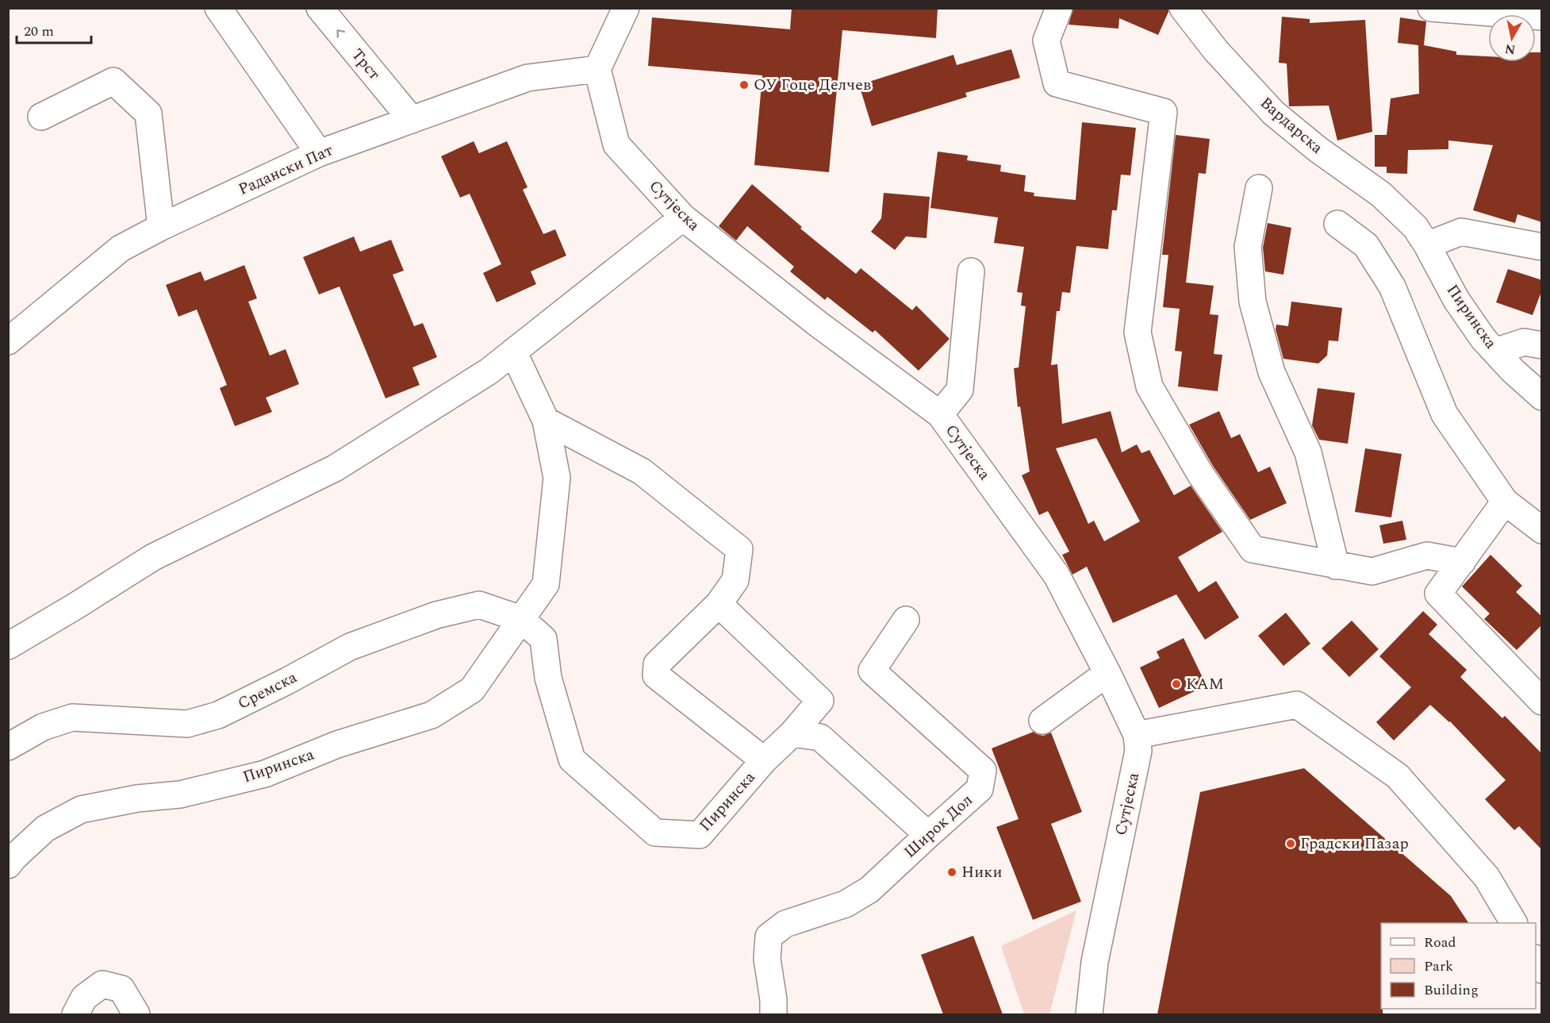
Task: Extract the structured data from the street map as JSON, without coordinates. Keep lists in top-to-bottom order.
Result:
{
  "streets": {
    "street": [
      "Трст",
      "Вардарска",
      "Радански Пат",
      "Сутјеска",
      "Пиринска",
      "Сремска",
      "Широк Дол"
    ]
  },
  "crossings": [
    ["Трст", "Радански Пат"],
    ["Вардарска", "Пиринска"],
    ["Радански Пат", "Сутјеска"],
    ["Пиринска", "Сремска"]
  ],
  "places": [
    "ОУ Гоце Делчев",
    "КАМ",
    "Градски Пазар",
    "Ники"
  ],
  "legend": ["Road", "Park", "Building"],
  "scale_bar": "20 m",
  "north": "bottom"
}
